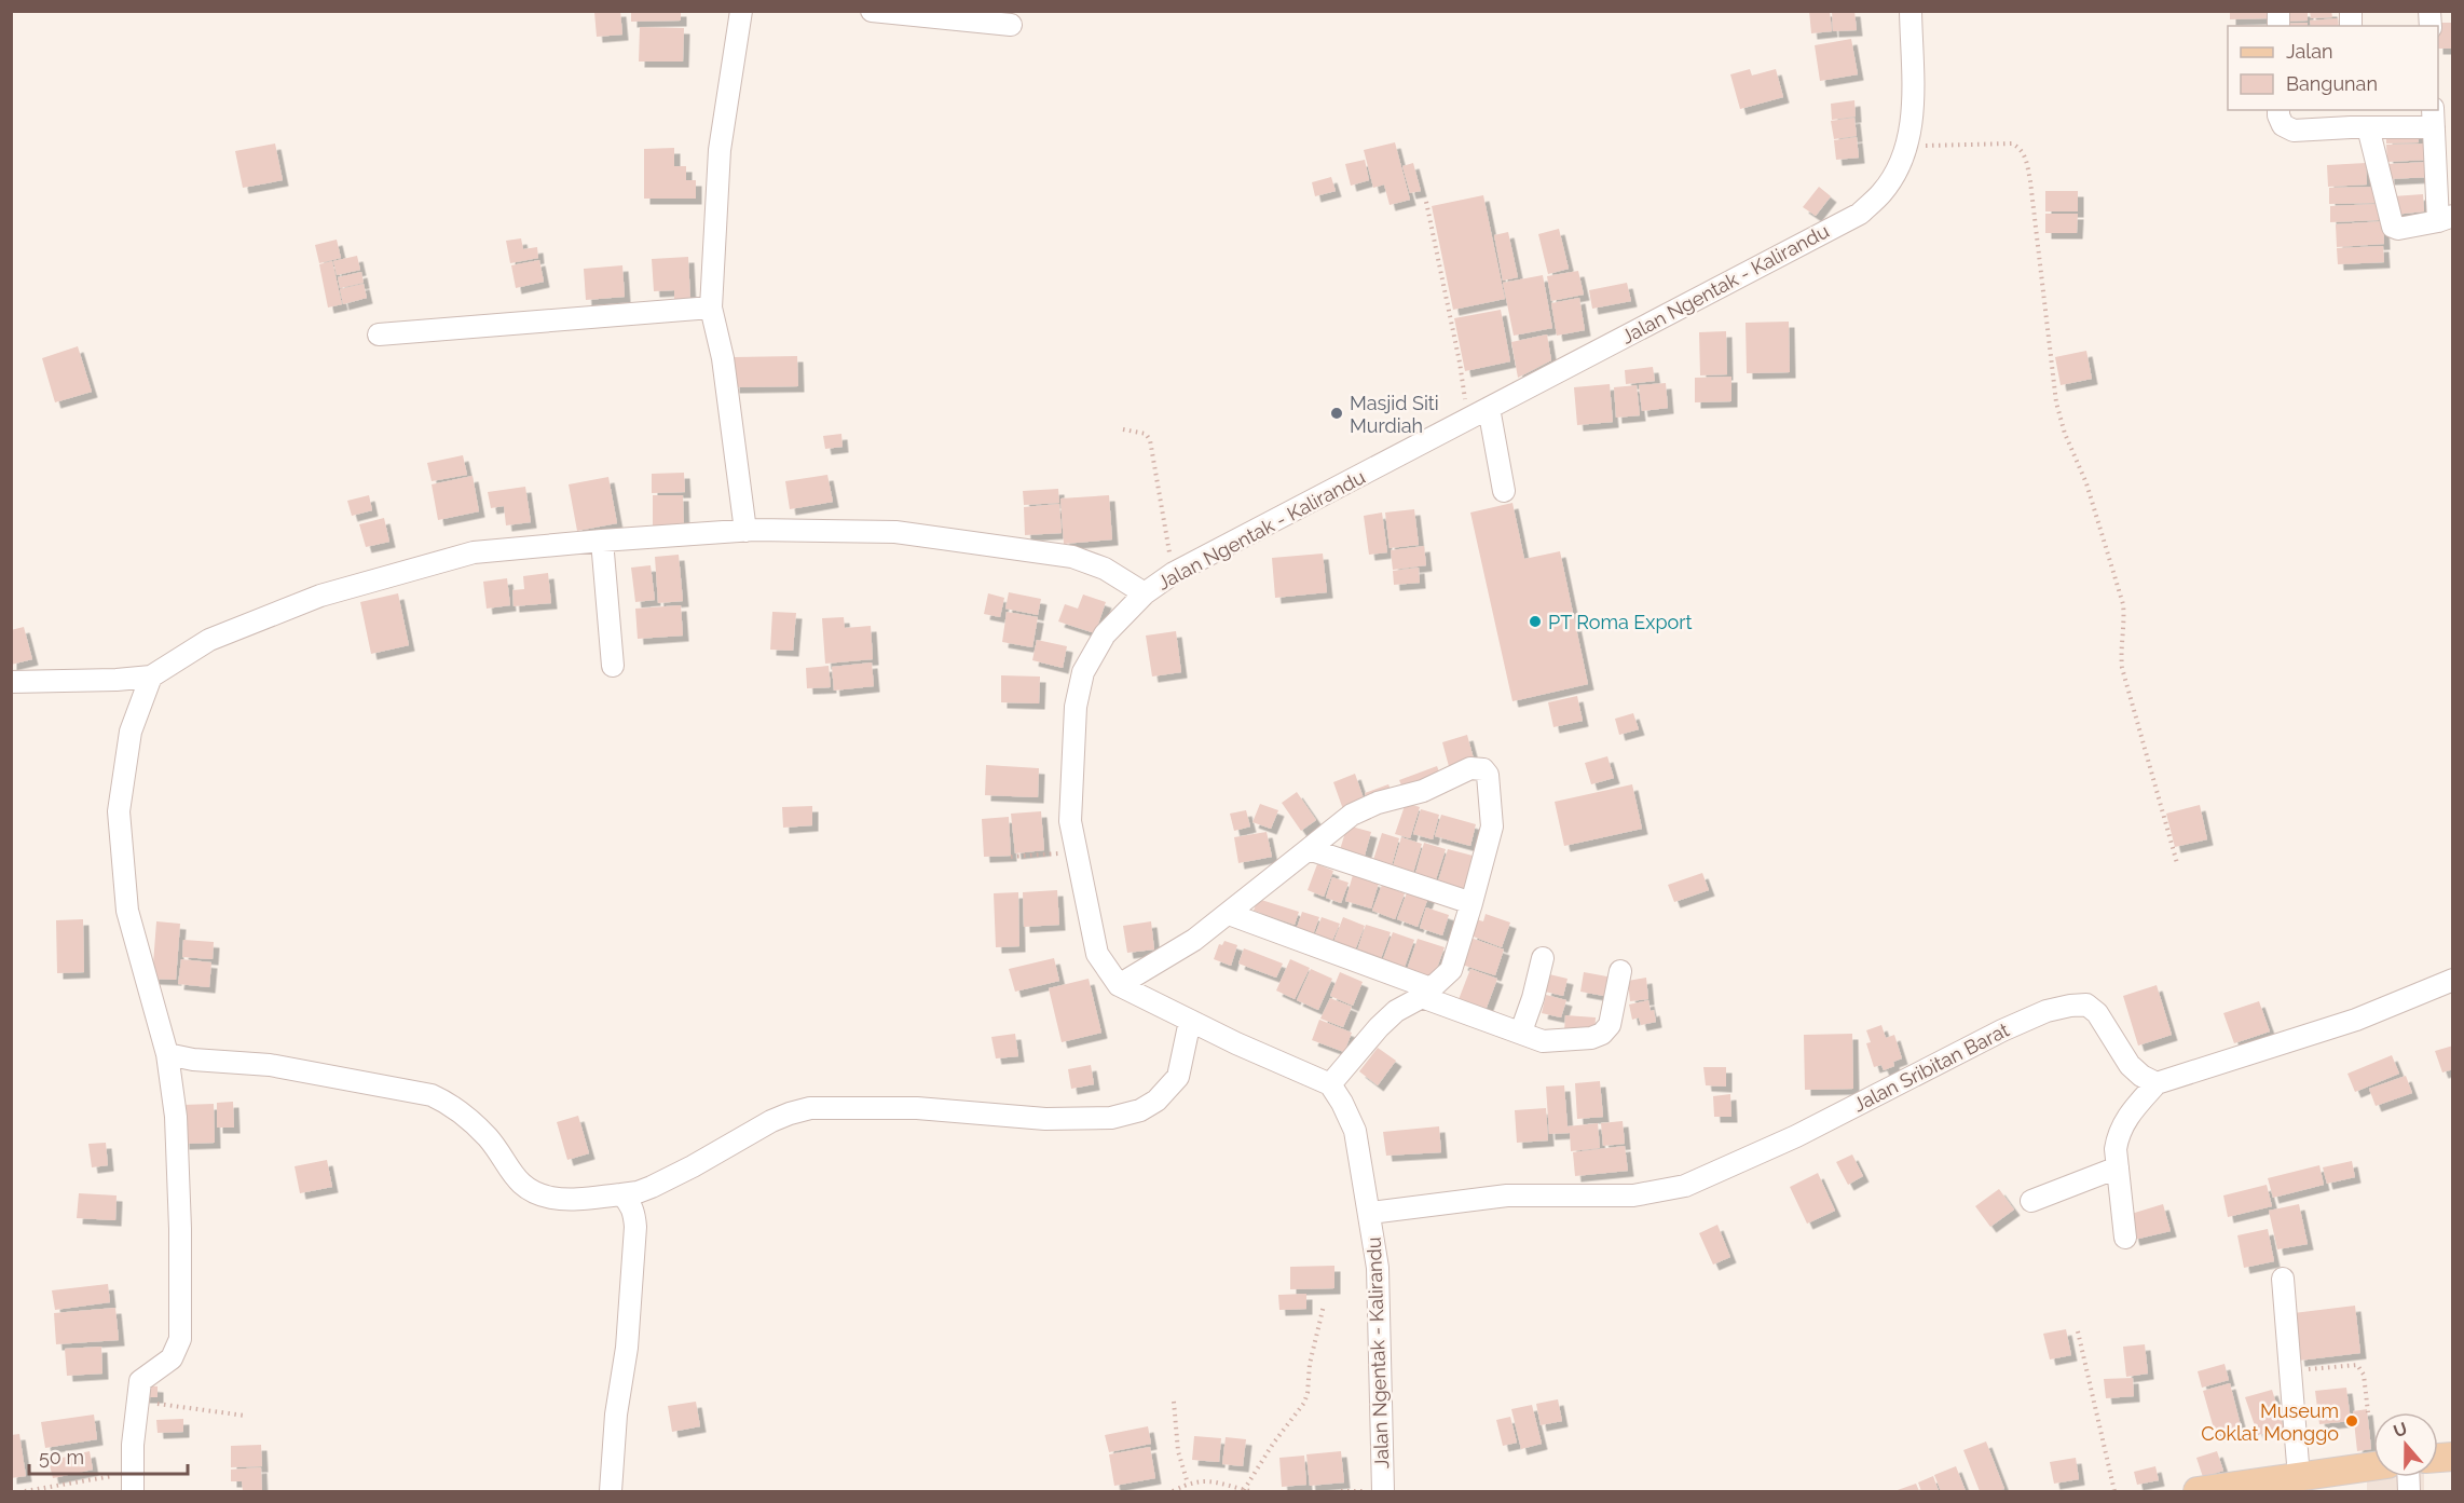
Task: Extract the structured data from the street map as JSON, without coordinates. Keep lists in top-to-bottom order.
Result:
{
  "streets": {
    "street": ["Jalan Ngentak - Kalirandu", "Jalan Sribitan Barat"]
  },
  "crossings": [
    ["Jalan Ngentak - Kalirandu", "Jalan Sribitan Barat"]
  ],
  "places": ["Masjid Siti Murdiah", "PT Roma Export", "Museum Coklat Monggo"],
  "legend": ["Jalan", "Bangunan"],
  "scale_bar": "50 m",
  "north": "top"
}
